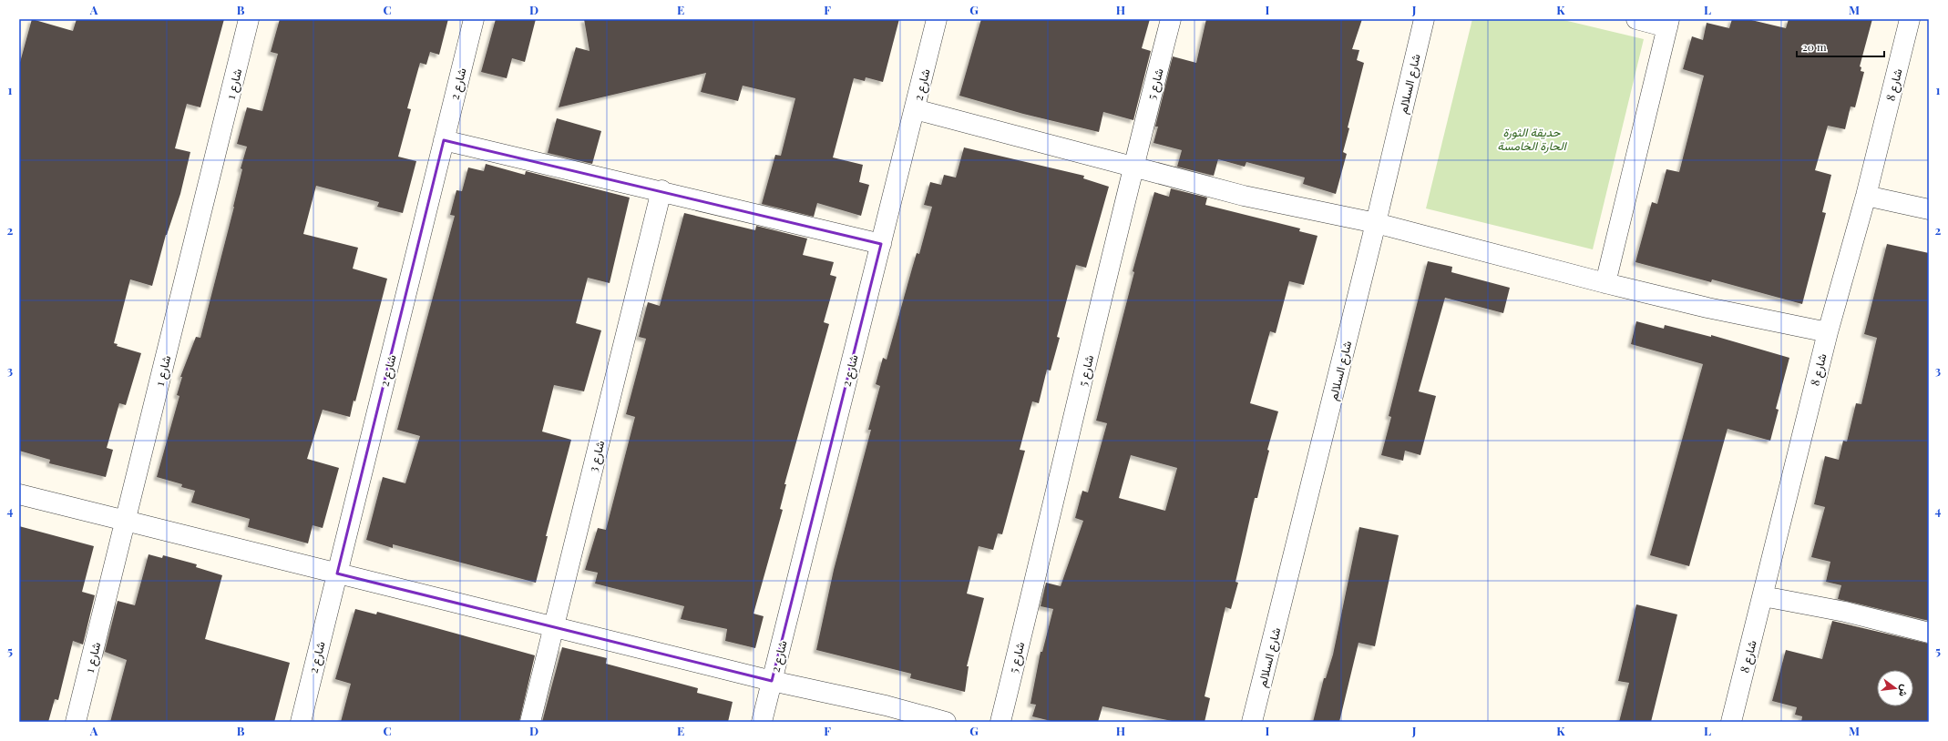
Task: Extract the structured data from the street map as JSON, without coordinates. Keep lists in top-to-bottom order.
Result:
{
  "streets": {
    "street": [
      "شارع 1",
      "شارع 2",
      "شارع 5",
      "شارع السلالم",
      "شارع 8",
      "شارع 3"
    ]
  },
  "parks": ["حديقة الثورة الحارة الخامسة"],
  "scale_bar": "20 m",
  "north": "right",
  "grid": {
    "columns": [
      "A",
      "B",
      "C",
      "D",
      "E",
      "F",
      "G",
      "H",
      "I",
      "J",
      "K",
      "L",
      "M"
    ],
    "rows": [
      "1",
      "2",
      "3",
      "4",
      "5"
    ]
  }
}
